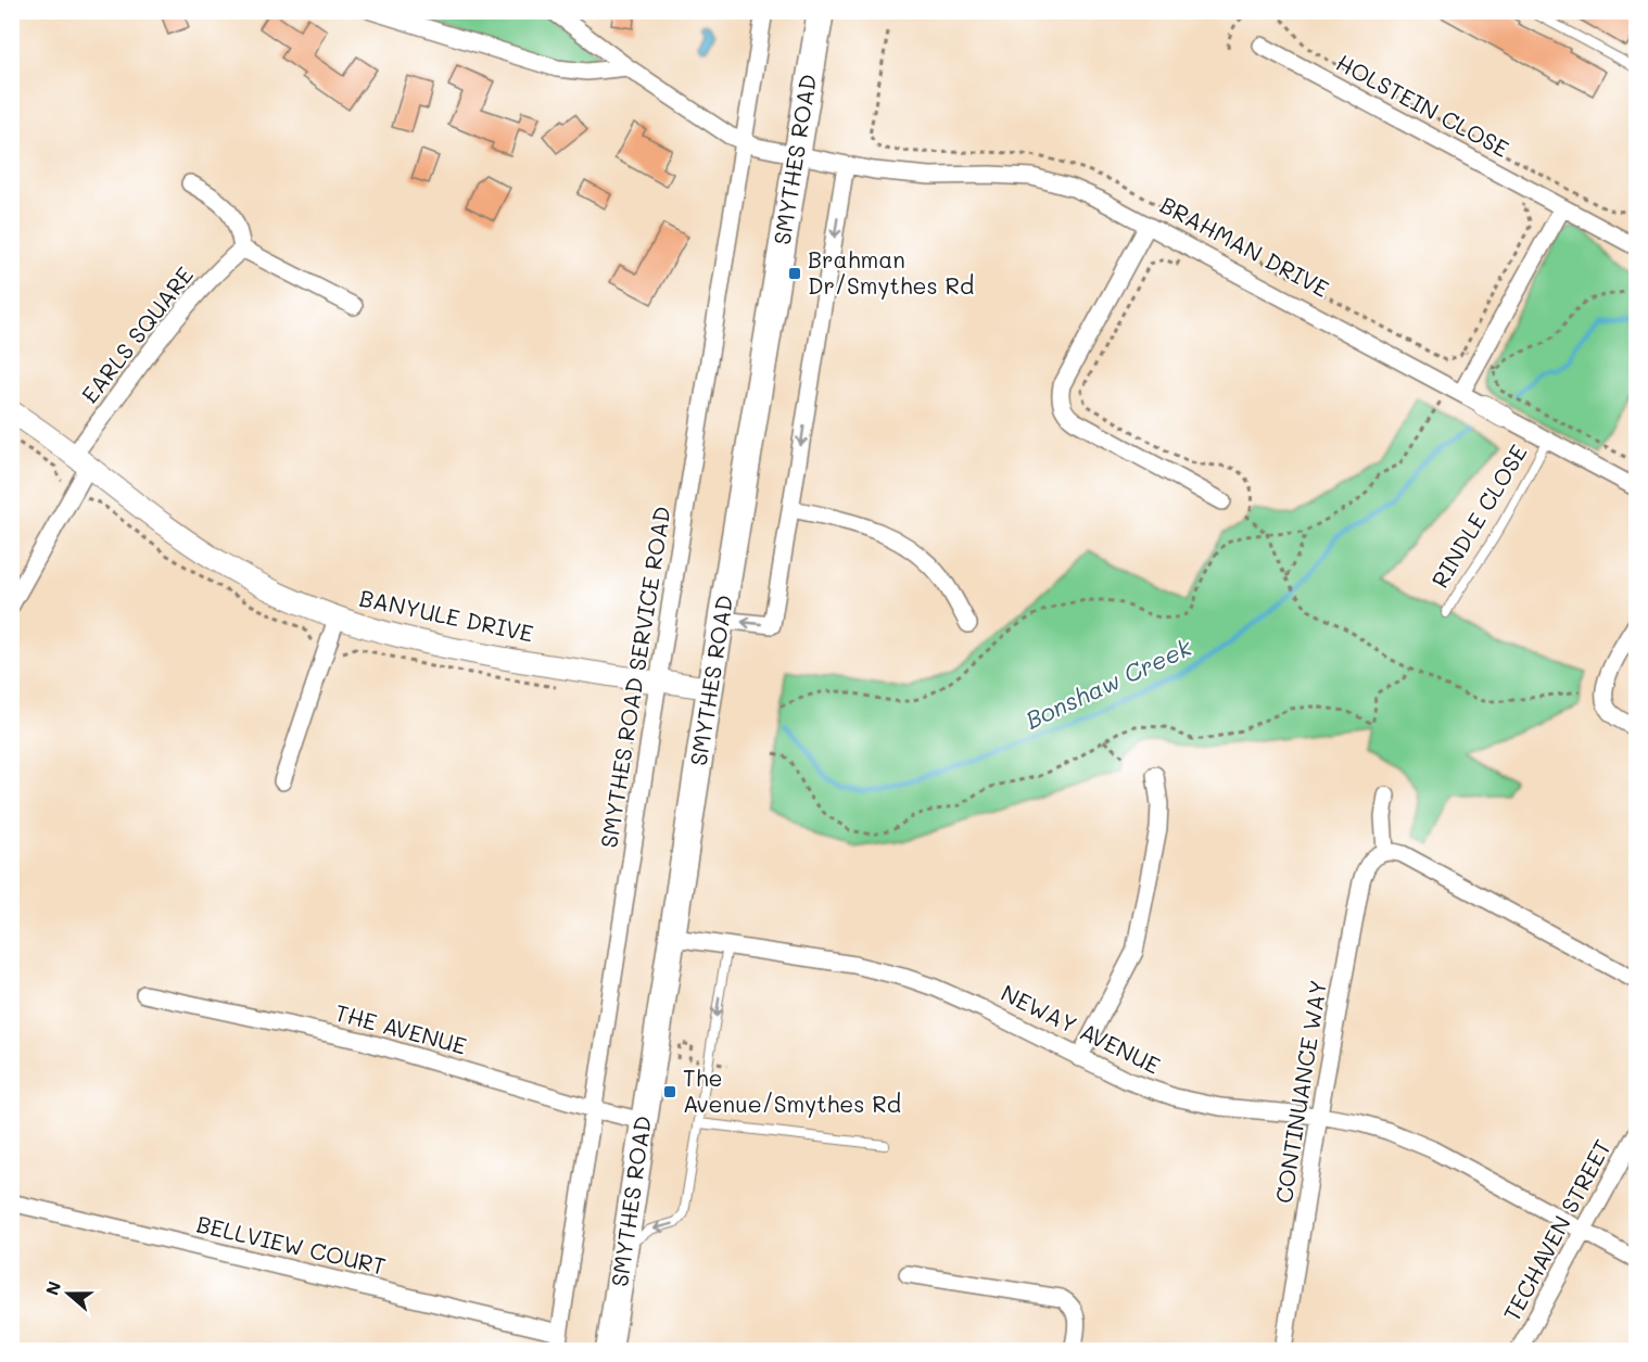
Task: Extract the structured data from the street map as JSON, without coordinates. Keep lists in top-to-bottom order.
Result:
{
  "streets": {
    "main road": ["SMYTHES ROAD"],
    "street": [
      "HOLSTEIN CLOSE",
      "BRAHMAN DRIVE",
      "EARLS SQUARE",
      "BANYULE DRIVE",
      "SMYTHES ROAD SERVICE ROAD",
      "THE AVENUE",
      "NEWAY AVENUE",
      "CONTINUANCE WAY",
      "TECHAVEN STREET",
      "BELLVIEW COURT"
    ],
    "lane": ["RINDLE CLOSE"]
  },
  "crossings": [
    ["SMYTHES ROAD", "BRAHMAN DRIVE"],
    ["SMYTHES ROAD", "BANYULE DRIVE"],
    ["SMYTHES ROAD", "THE AVENUE"],
    ["SMYTHES ROAD", "NEWAY AVENUE"],
    ["BRAHMAN DRIVE", "RINDLE CLOSE"],
    ["BRAHMAN DRIVE", "SMYTHES ROAD SERVICE ROAD"],
    ["EARLS SQUARE", "BANYULE DRIVE"],
    ["BANYULE DRIVE", "SMYTHES ROAD SERVICE ROAD"],
    ["SMYTHES ROAD SERVICE ROAD", "THE AVENUE"],
    ["SMYTHES ROAD SERVICE ROAD", "BELLVIEW COURT"],
    ["NEWAY AVENUE", "CONTINUANCE WAY"],
    ["NEWAY AVENUE", "TECHAVEN STREET"]
  ],
  "water": ["Bonshaw Creek"],
  "places": {
    "transit": ["Brahman Dr/Smythes Rd", "The Avenue/Smythes Rd"]
  },
  "north": "left"
}
